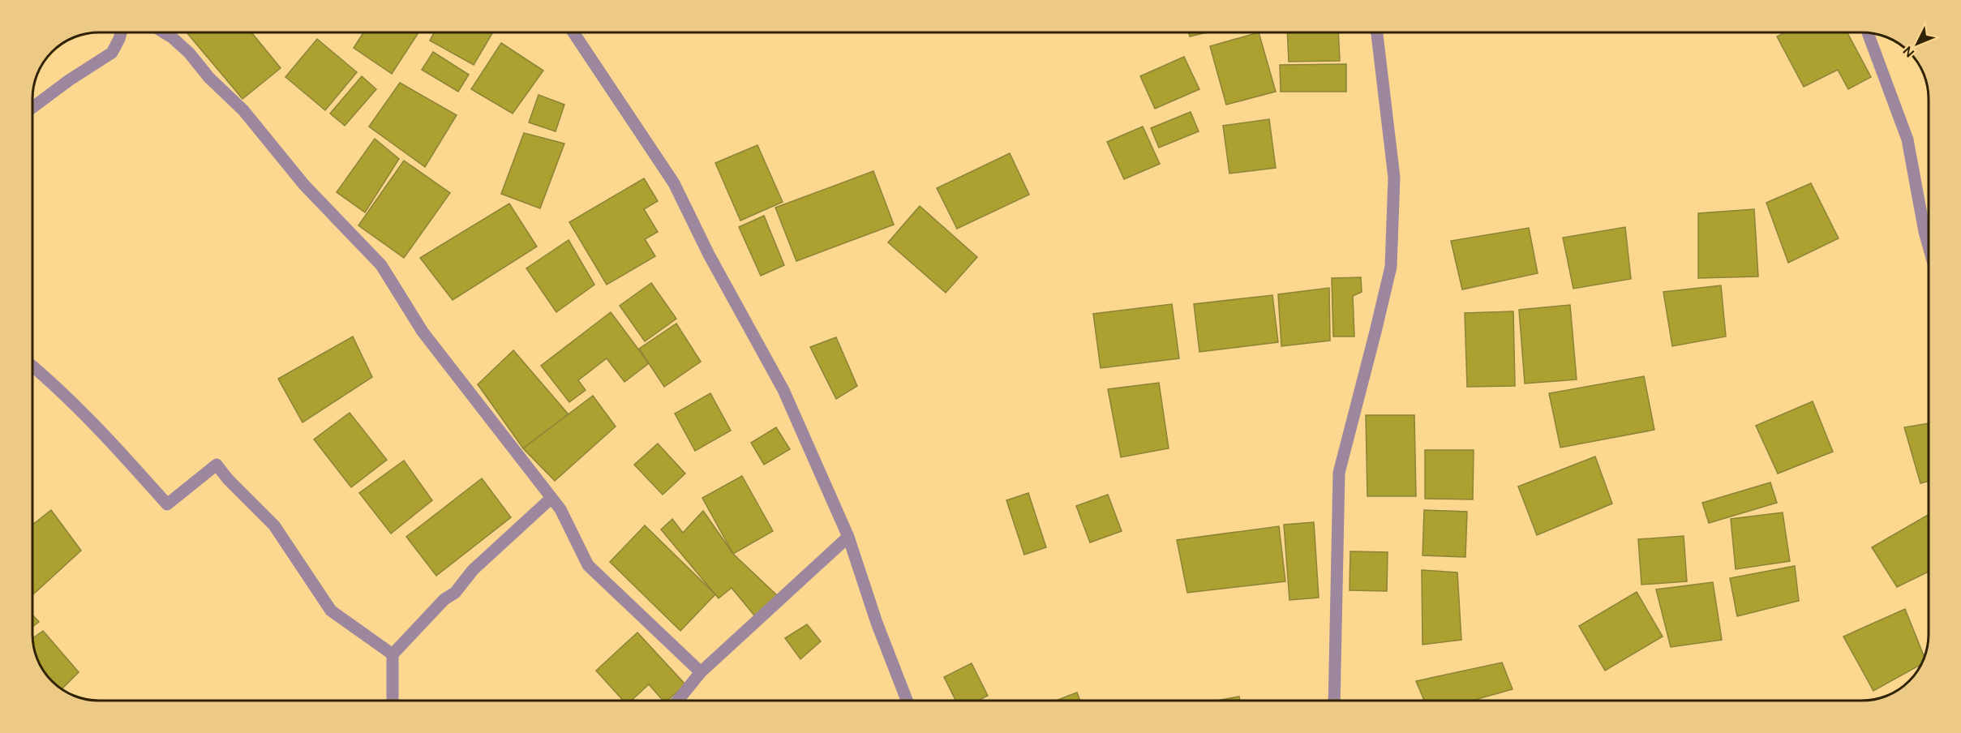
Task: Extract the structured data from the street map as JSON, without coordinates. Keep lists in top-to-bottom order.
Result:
{
  "north": "bottom left"
}
